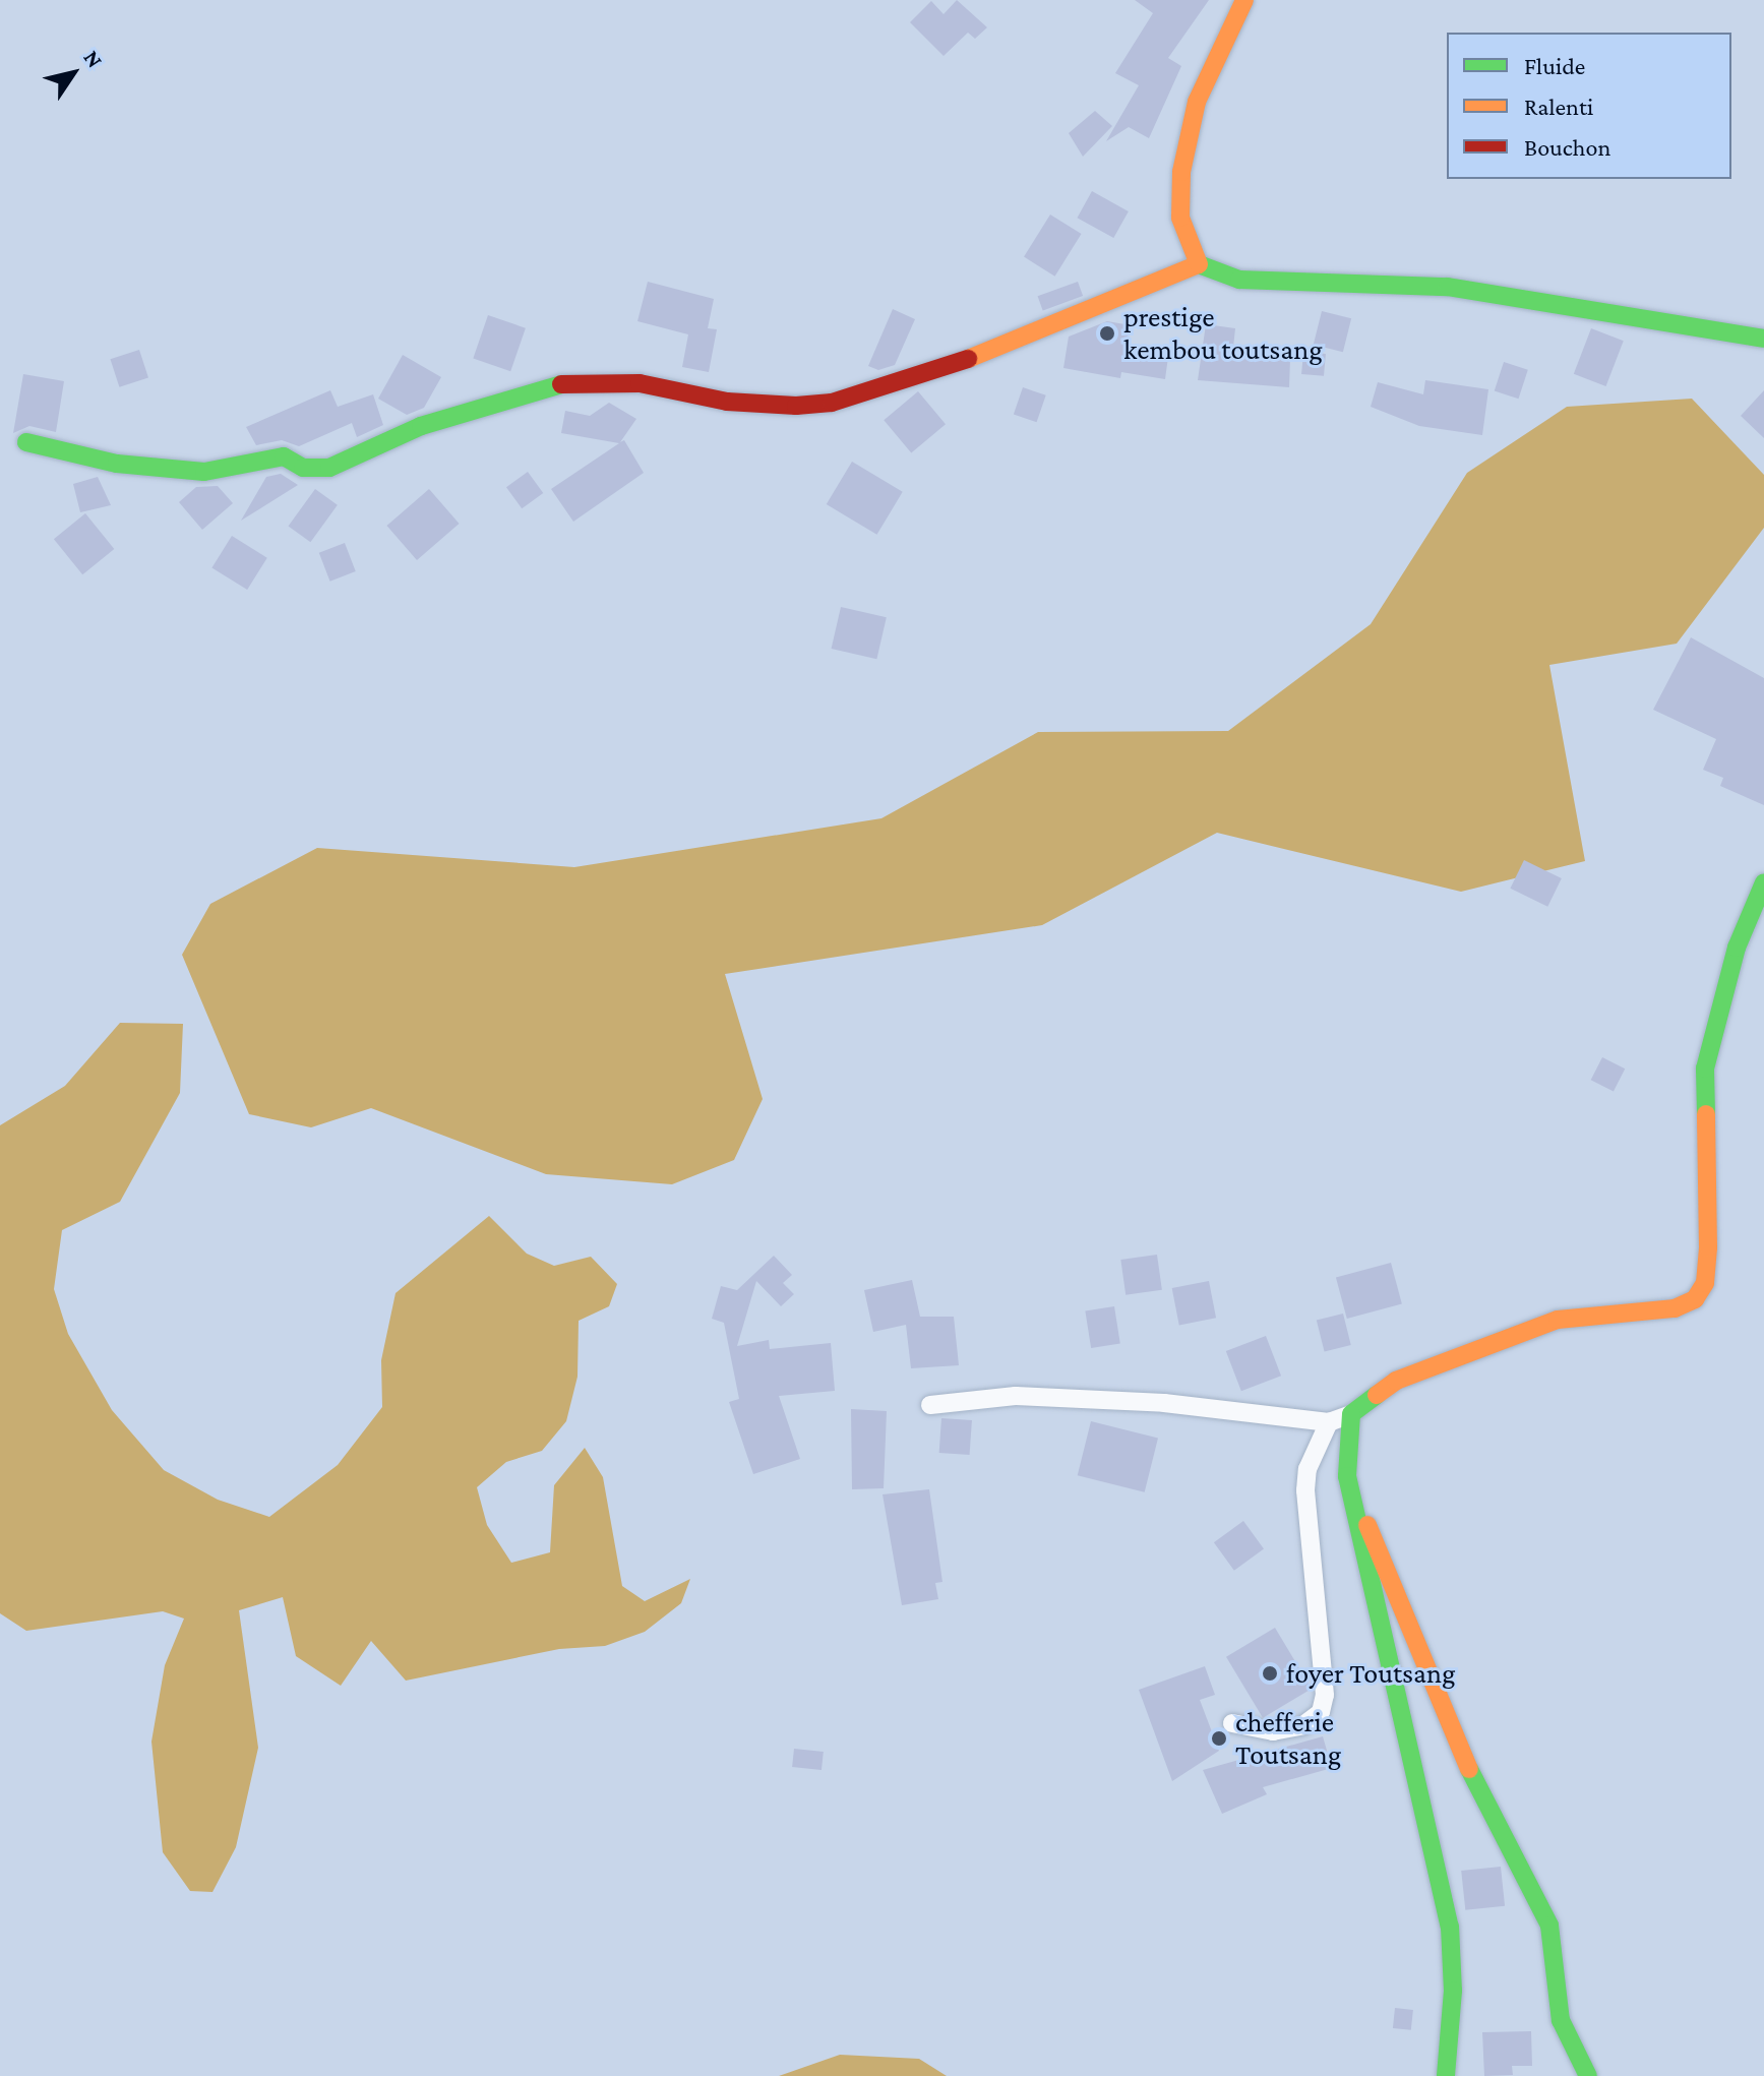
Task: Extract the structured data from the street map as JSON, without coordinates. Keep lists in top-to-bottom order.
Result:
{
  "places": ["prestige kembou toutsang", "foyer Toutsang", "chefferie Toutsang"],
  "legend": ["Fluide", "Ralenti", "Bouchon"],
  "north": "top right"
}
